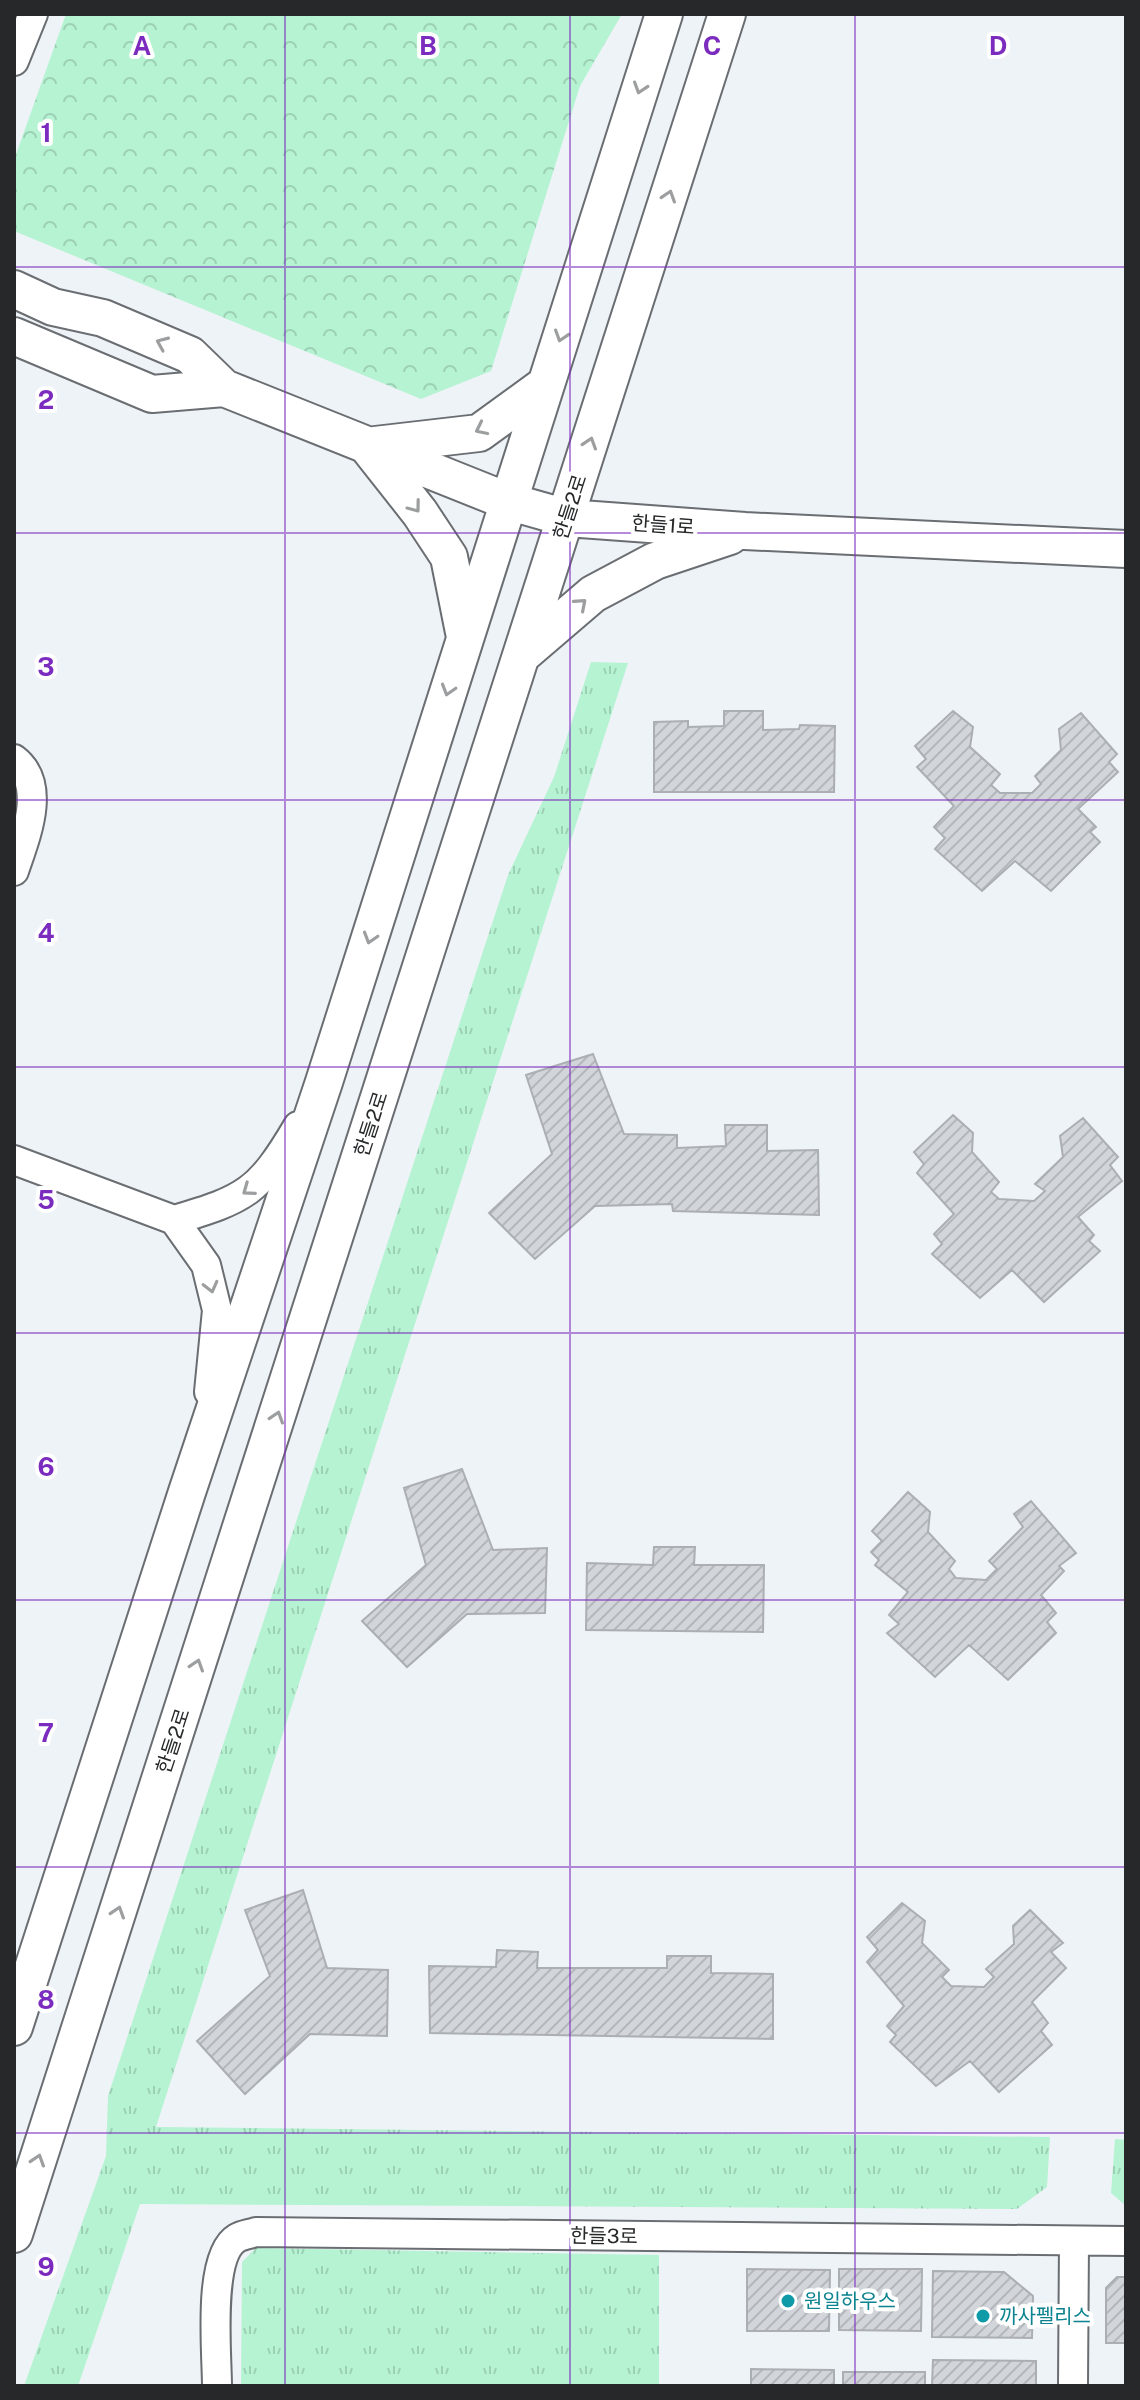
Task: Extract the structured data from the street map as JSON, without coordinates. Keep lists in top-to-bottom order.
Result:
{
  "streets": {
    "street": ["한들2로", "한들1로", "한들3로"]
  },
  "crossings": [
    ["한들2로", "한들1로"]
  ],
  "places": ["원일하우스", "까사펠리스"],
  "grid": {
    "columns": [
      "A",
      "B",
      "C",
      "D"
    ],
    "rows": [
      "1",
      "2",
      "3",
      "4",
      "5",
      "6",
      "7",
      "8",
      "9"
    ]
  }
}
